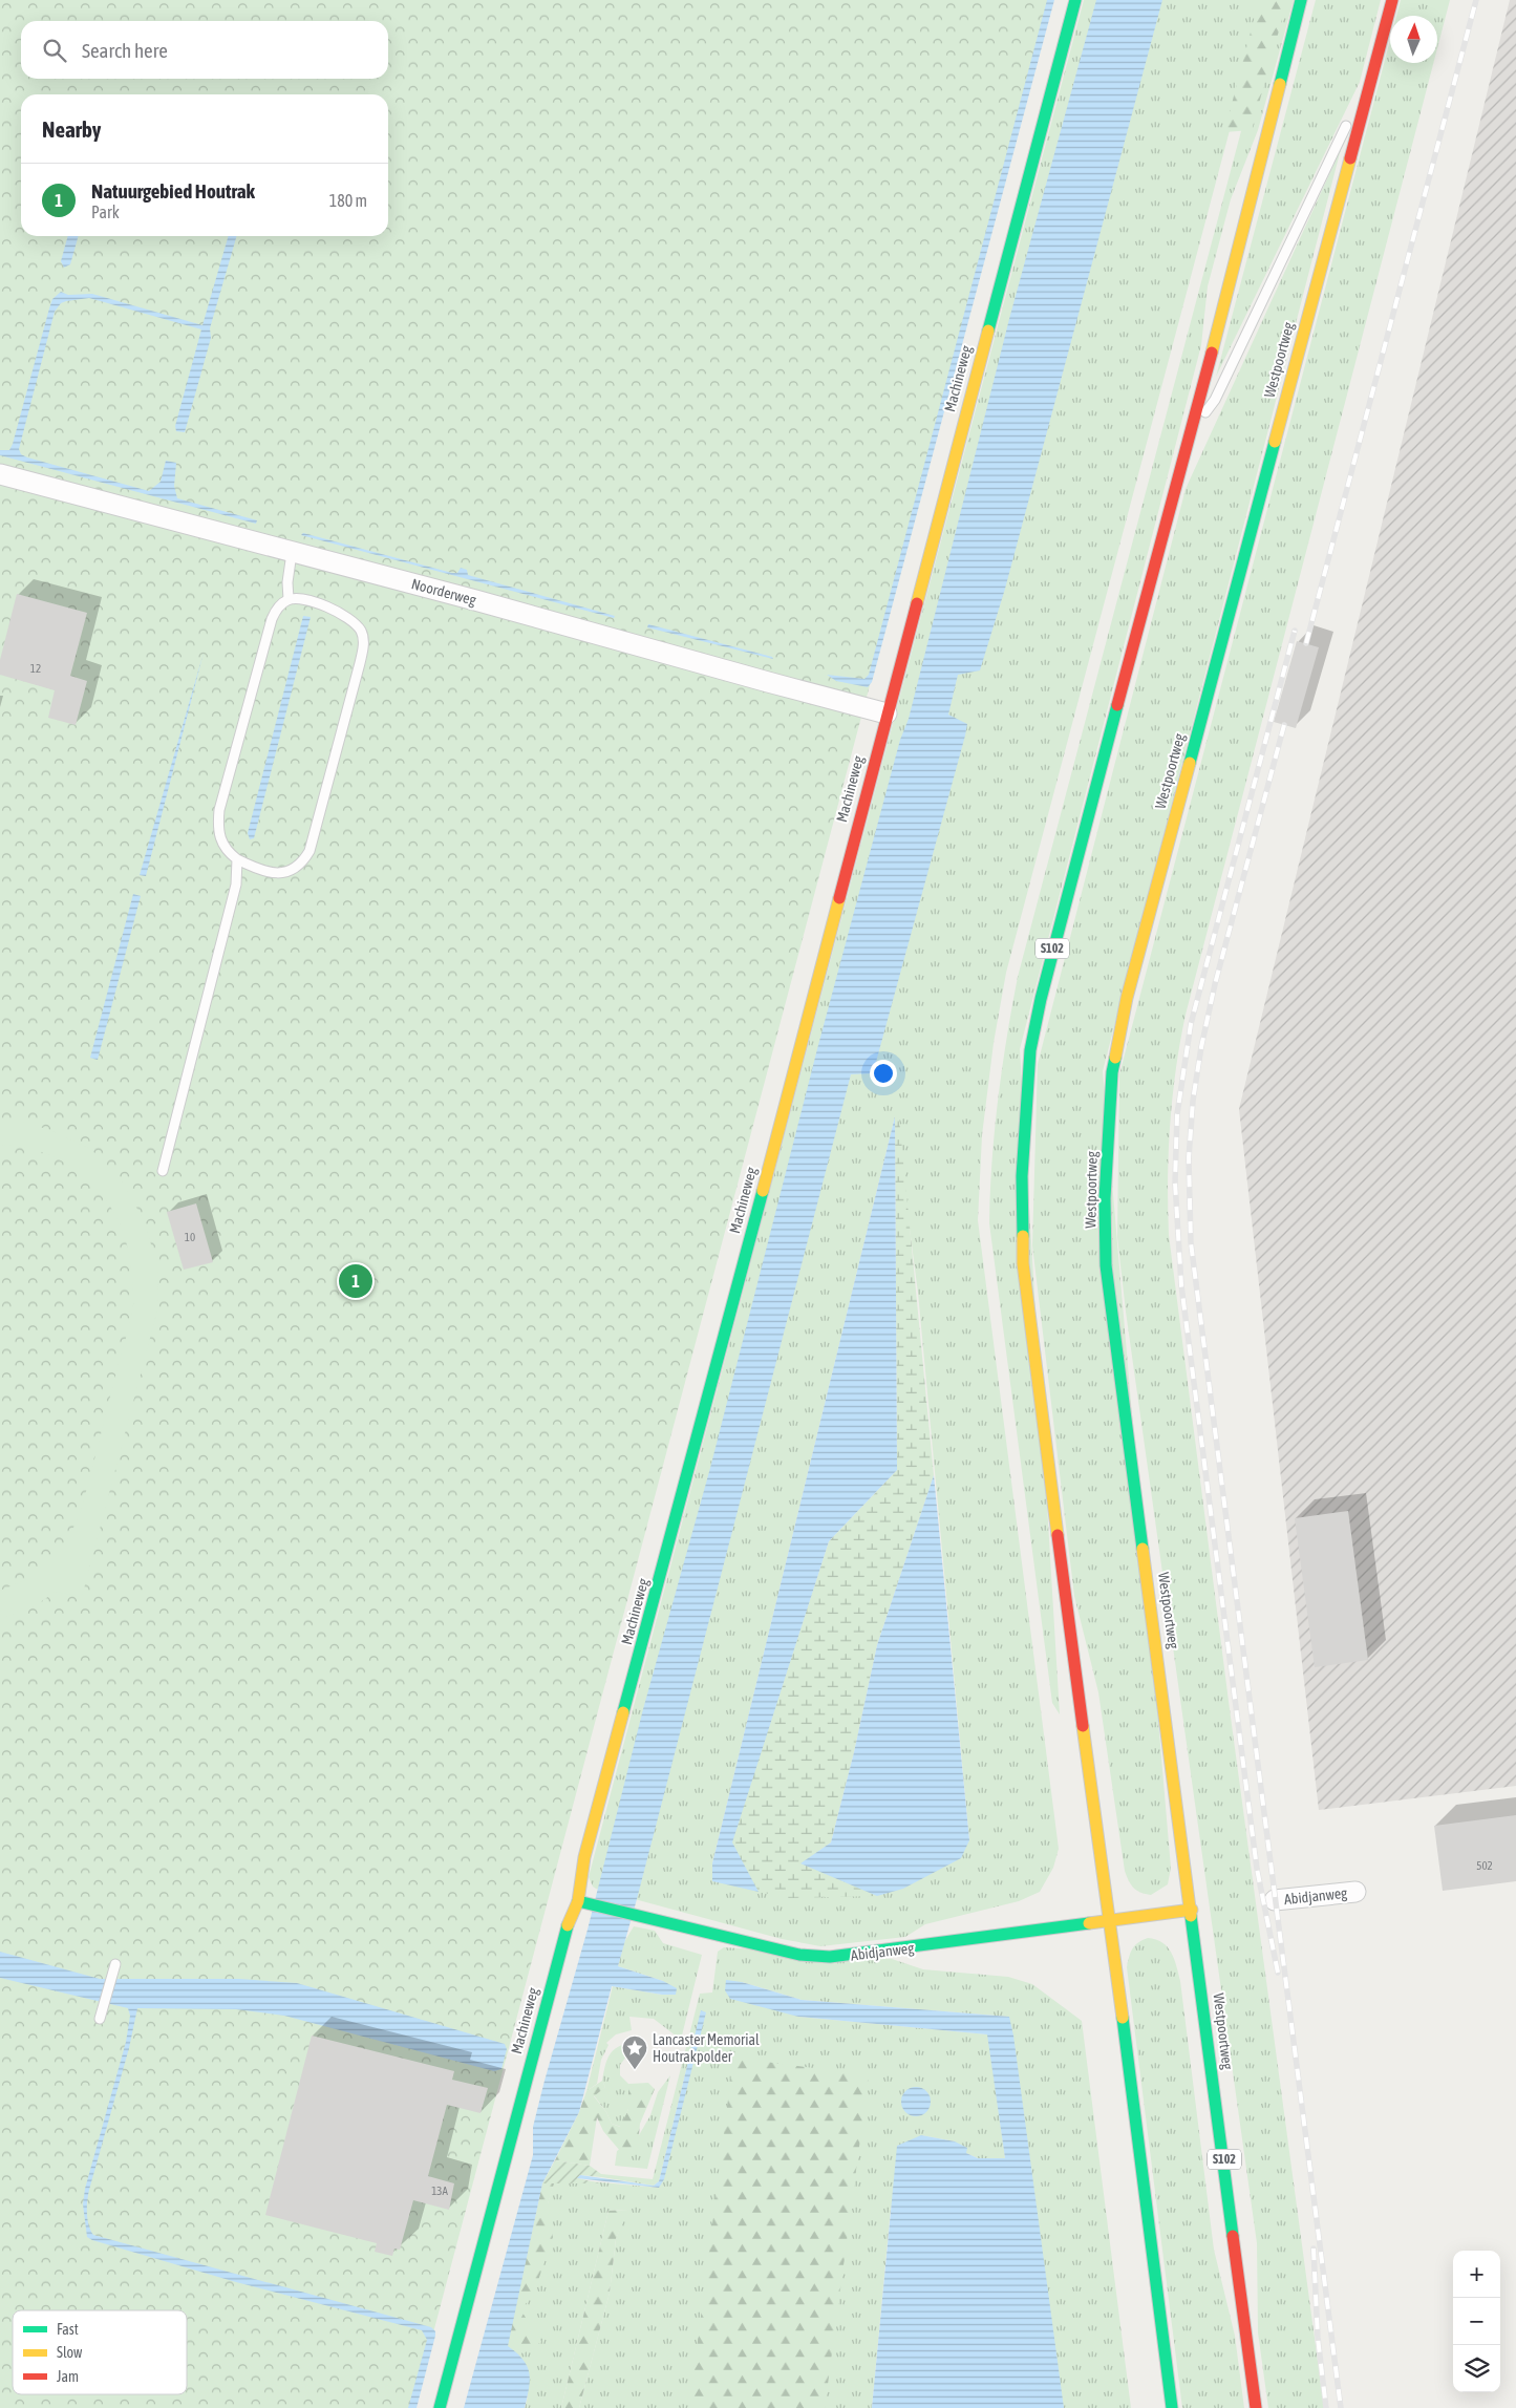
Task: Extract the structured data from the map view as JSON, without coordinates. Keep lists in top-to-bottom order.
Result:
{
  "streets": {
    "main road": [
      "Westpoortweg",
      "Machineweg",
      "S102",
      "Abidjanweg"
    ],
    "street": ["Noorderweg"]
  },
  "crossings": [
    ["Westpoortweg", "Abidjanweg"],
    ["Machineweg", "Noorderweg"],
    ["Machineweg", "Abidjanweg"],
    ["S102", "Abidjanweg"]
  ],
  "places": {
    "place": ["Lancaster Memorial Houtrakpolder"]
  },
  "house_numbers": [
    "12",
    "10",
    "502",
    "13A"
  ],
  "legend": ["Fast", "Slow", "Jam"],
  "north": "top",
  "page": {
    "search": "Search here",
    "heading": "Nearby",
    "list": [
      {
        "mark": "1",
        "name": "Natuurgebied Houtrak",
        "note": "Park",
        "value": "180 m"
      }
    ],
    "pins": "1",
    "map_buttons": ["+", "−"]
  }
}
